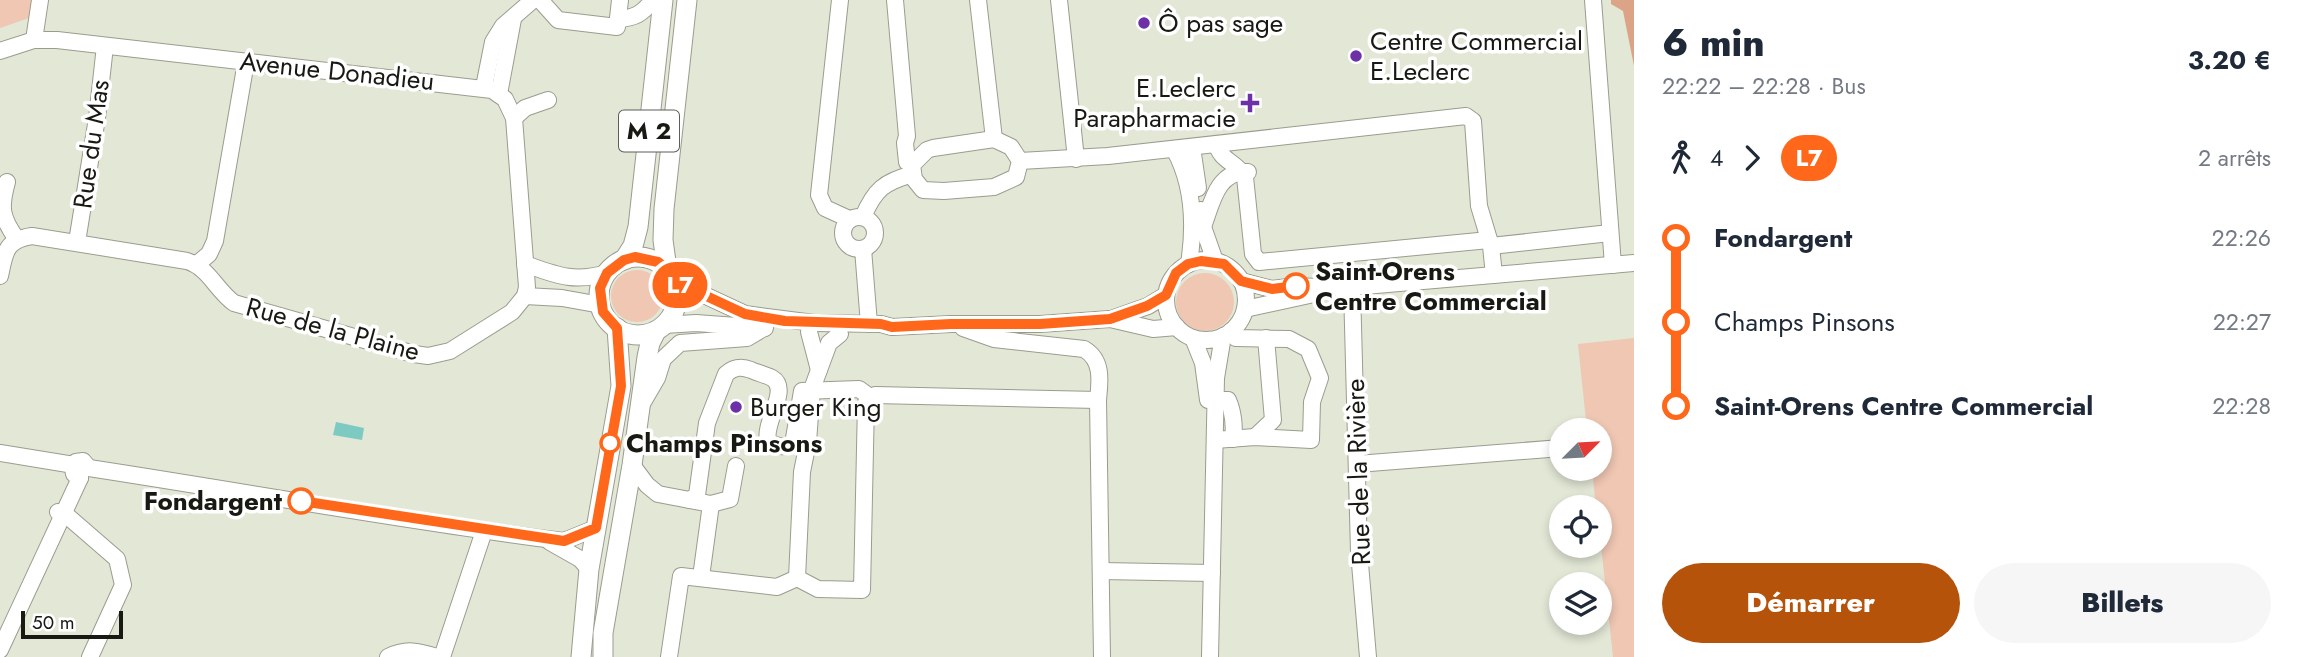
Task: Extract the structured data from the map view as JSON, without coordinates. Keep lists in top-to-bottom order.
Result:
{
  "streets": {
    "main road": ["M 2"],
    "street": [
      "Avenue Donadieu",
      "Rue du Mas",
      "Rue de la Plaine",
      "Rue de la Rivière"
    ]
  },
  "crossings": [
    ["Avenue Donadieu", "Rue du Mas"]
  ],
  "places": {
    "other": [
      "Ô pas sage",
      "Centre Commercial E.Leclerc",
      "Saint-Orens Centre Commercial",
      "Burger King",
      "Champs Pinsons",
      "Fondargent"
    ],
    "health": ["E.Leclerc Parapharmacie"]
  },
  "lines": ["bus line L7"],
  "scale_bar": "50 m",
  "north": "top right",
  "page": {
    "on_map": "L7",
    "heading": ["6 min", "22:22 – 22:28 · Bus", "3.20 €"],
    "legs": ["4", "L7", "2 arrêts"],
    "list": [
      {
        "name": "Fondargent",
        "value": "22:26"
      },
      {
        "name": "Champs Pinsons",
        "value": "22:27"
      },
      {
        "name": "Saint-Orens Centre Commercial",
        "value": "22:28"
      }
    ],
    "buttons": ["Démarrer", "Billets"],
    "scale": "50 m"
  }
}
